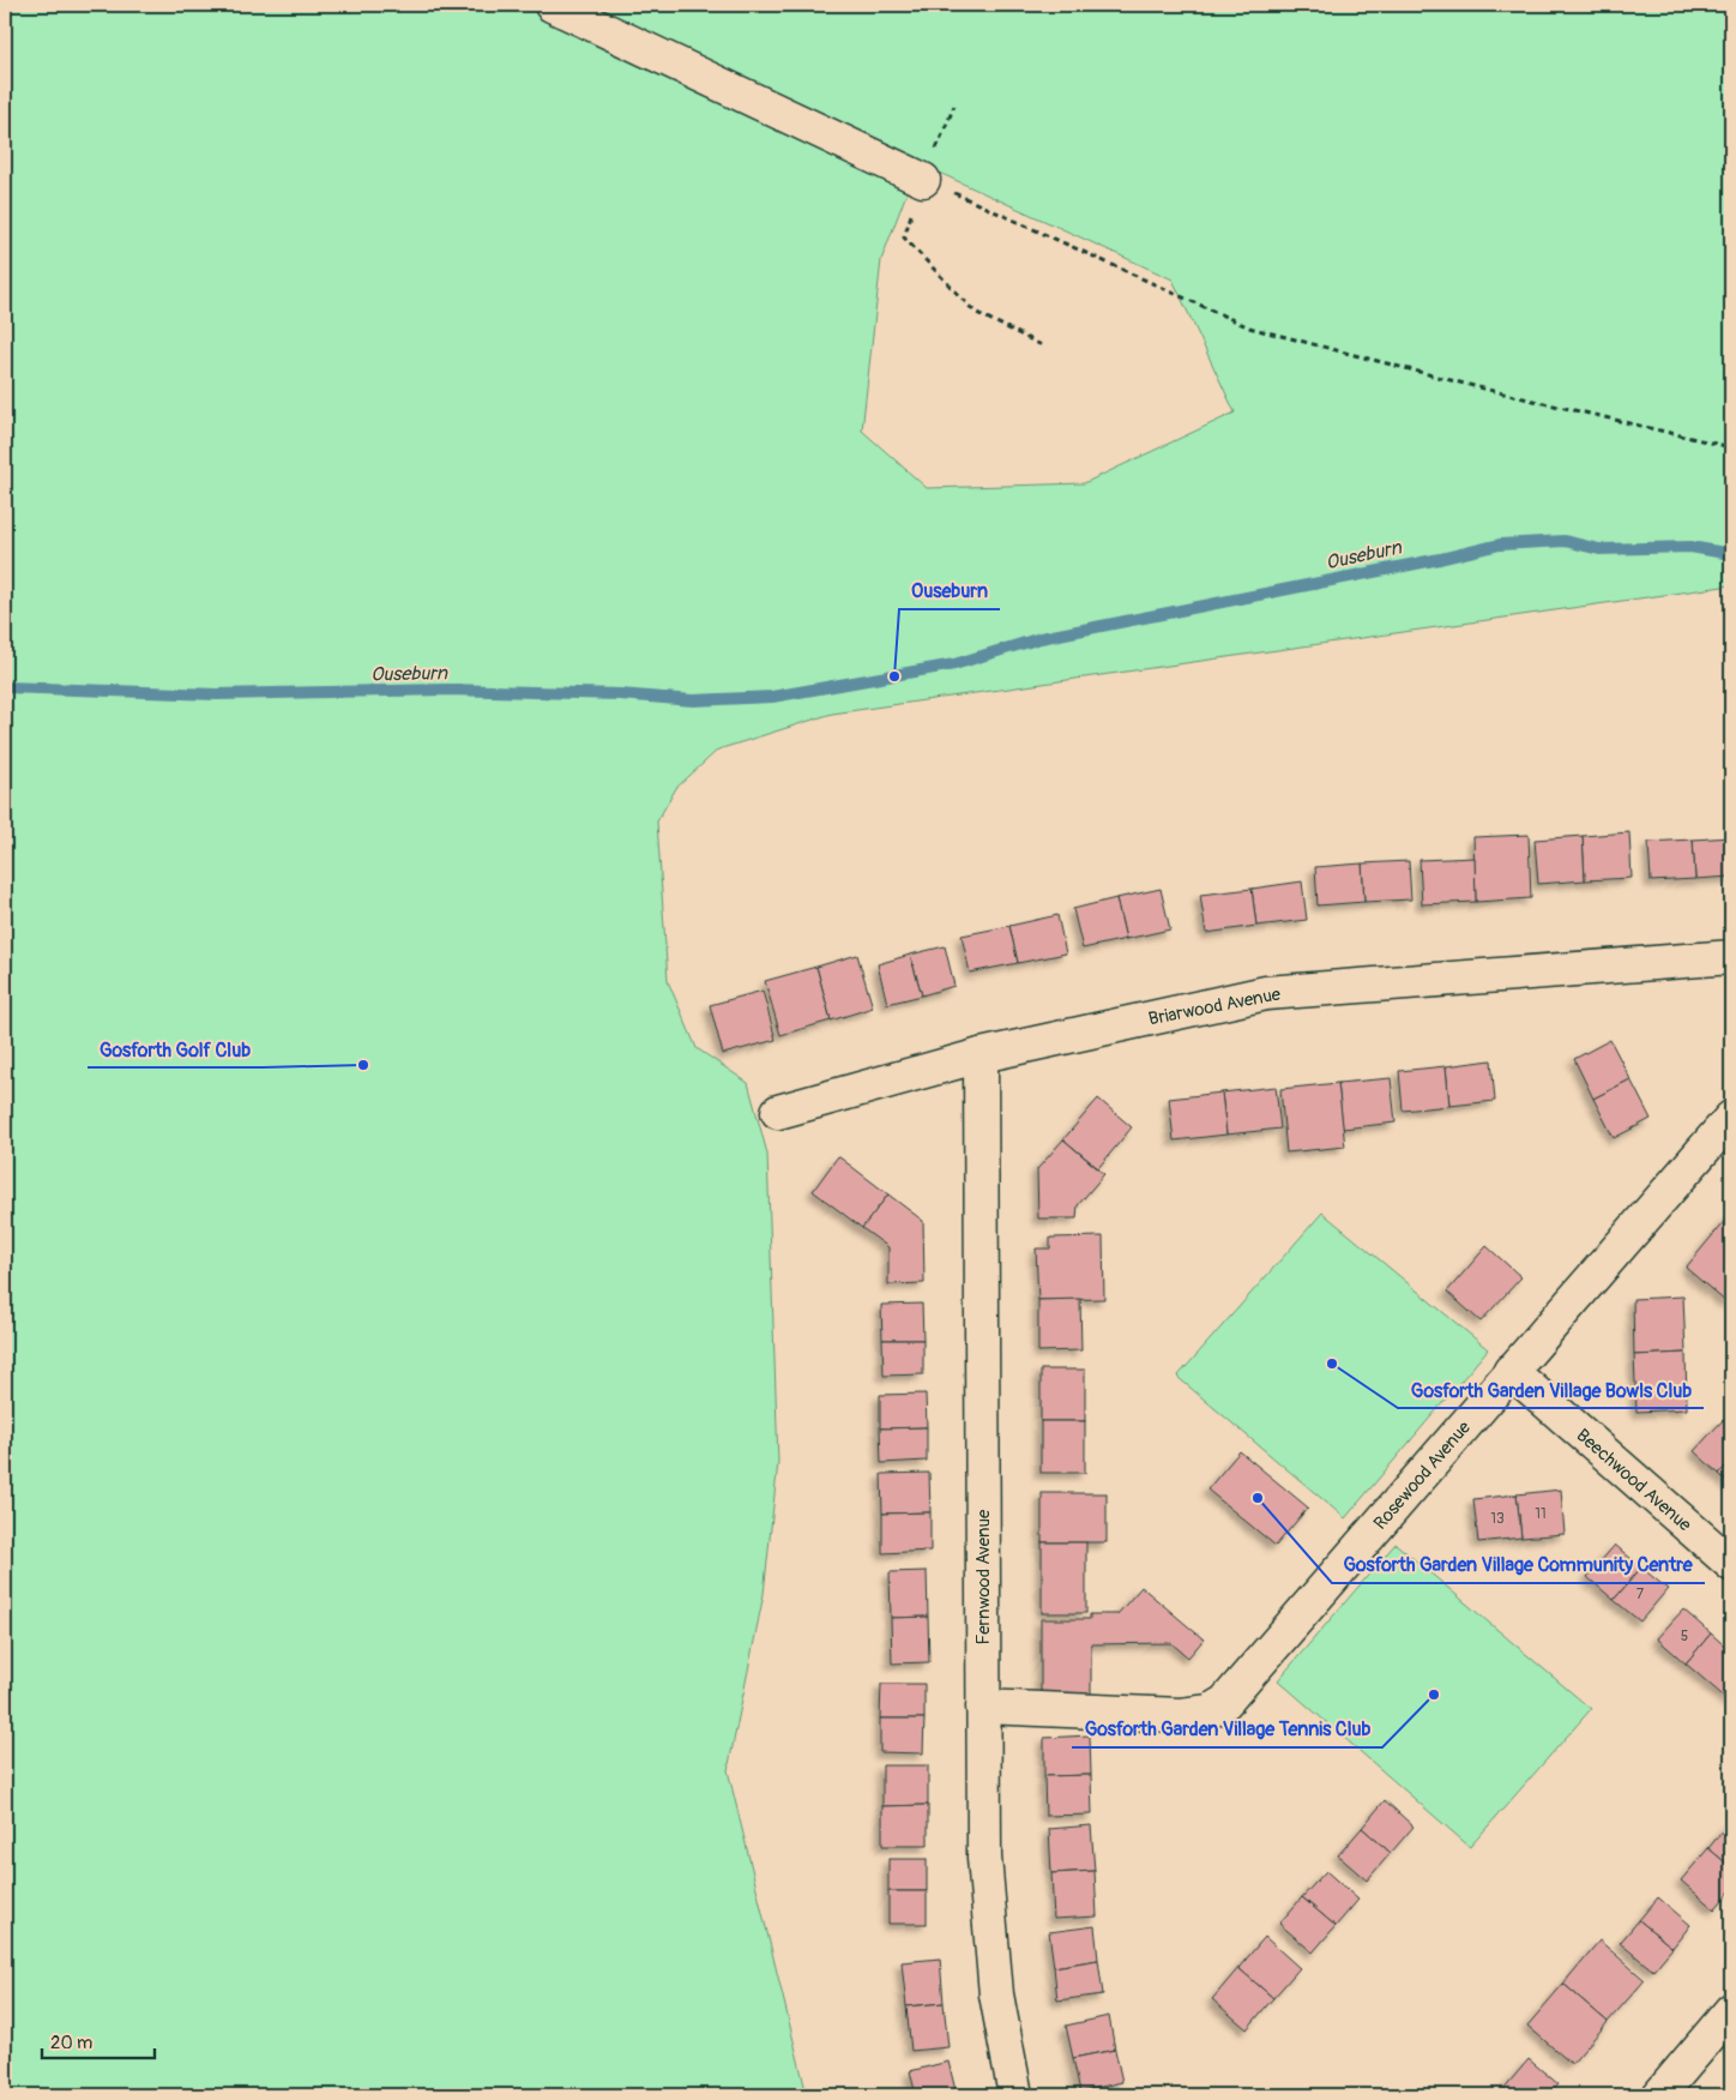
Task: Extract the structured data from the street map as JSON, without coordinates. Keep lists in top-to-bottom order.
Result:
{
  "streets": {
    "street": [
      "Briarwood Avenue",
      "Rosewood Avenue",
      "Beechwood Avenue",
      "Fernwood Avenue"
    ]
  },
  "crossings": [
    ["Briarwood Avenue", "Fernwood Avenue"],
    ["Rosewood Avenue", "Beechwood Avenue"],
    ["Rosewood Avenue", "Fernwood Avenue"]
  ],
  "water": ["Ouseburn"],
  "places": [
    "Ouseburn",
    "Gosforth Golf Club",
    "Gosforth Garden Village Bowls Club",
    "Gosforth Garden Village Community Centre",
    "Gosforth Garden Village Tennis Club"
  ],
  "house_numbers": [
    "11",
    "13",
    "7",
    "5"
  ],
  "scale_bar": "20 m"
}
